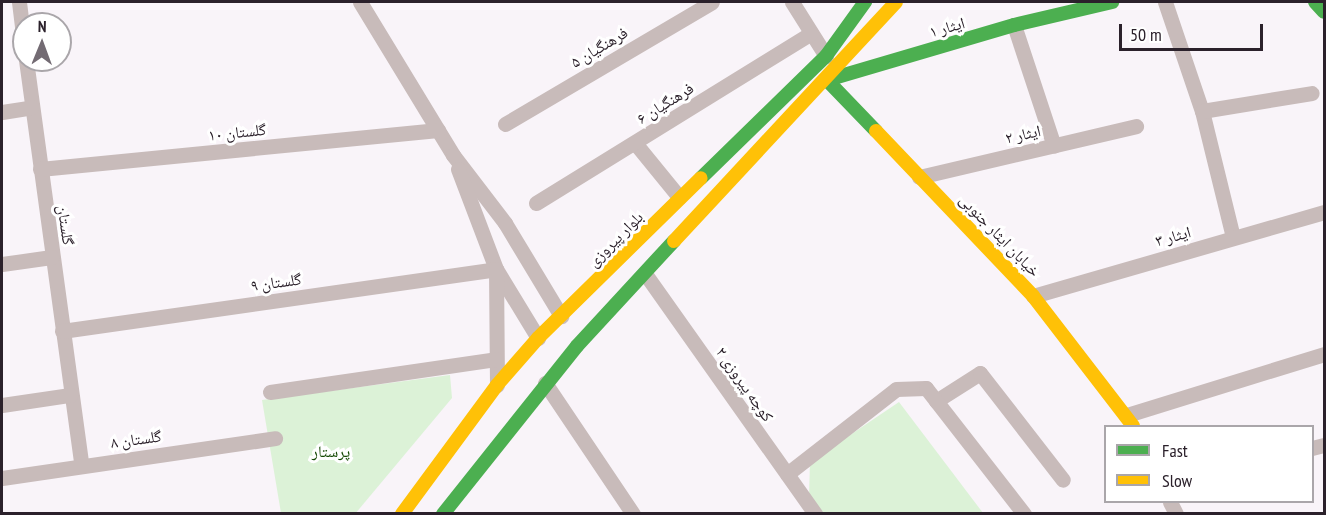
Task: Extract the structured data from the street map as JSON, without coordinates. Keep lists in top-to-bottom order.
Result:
{
  "streets": {
    "street": [
      "ایثار ۱",
      "فرهنگیان ۵",
      "فرهنگیان ۶",
      "گلستان ۱۰",
      "ایثار ۲",
      "گلستان",
      "خیابان ایثار جنوبی",
      "ایثار ۳",
      "بلوار پیروزی",
      "گلستان ۹",
      "کوچه پیروزی ۲",
      "گلستان ۸"
    ]
  },
  "crossings": [
    ["ایثار ۱", "خیابان ایثار جنوبی"],
    ["ایثار ۱", "بلوار پیروزی"],
    ["گلستان ۱۰", "گلستان"],
    ["ایثار ۲", "خیابان ایثار جنوبی"],
    ["گلستان", "گلستان ۹"],
    ["گلستان", "گلستان ۸"],
    ["خیابان ایثار جنوبی", "ایثار ۳"],
    ["خیابان ایثار جنوبی", "بلوار پیروزی"],
    ["بلوار پیروزی", "کوچه پیروزی ۲"]
  ],
  "parks": ["پرستار"],
  "legend": ["Fast", "Slow"],
  "scale_bar": "50 m",
  "north": "top"
}
